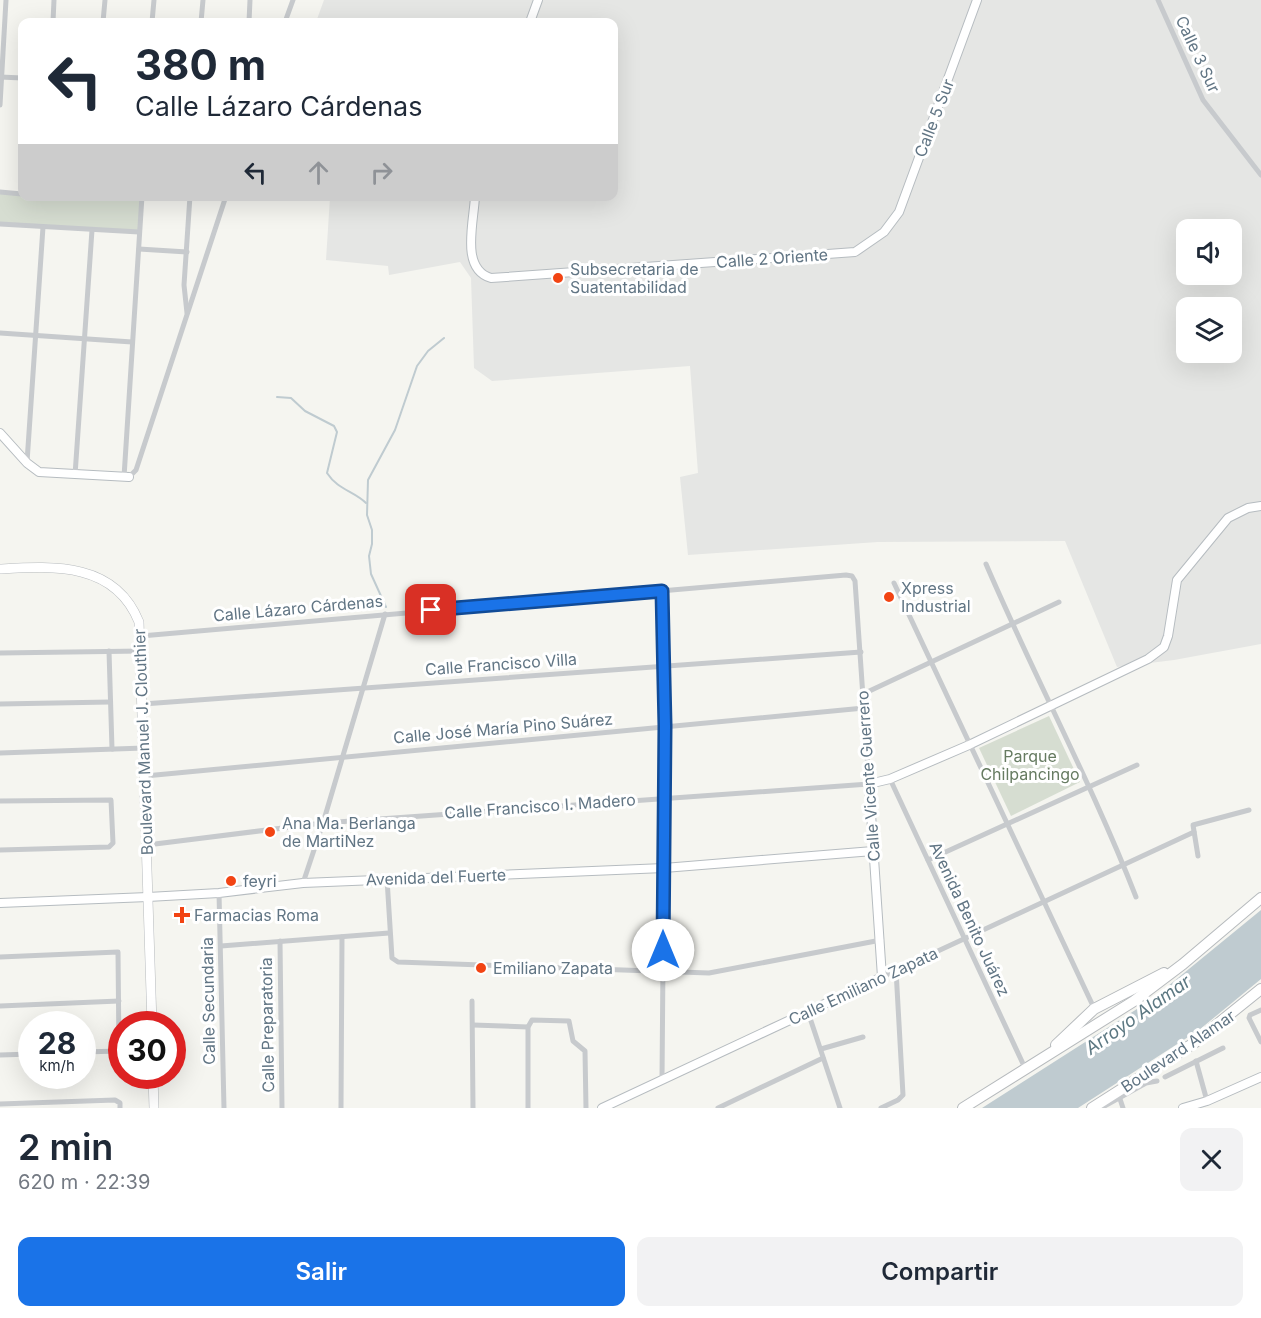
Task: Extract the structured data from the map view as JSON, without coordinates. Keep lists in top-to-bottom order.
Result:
{
  "streets": {
    "highway": ["Boulevard Alamar"],
    "main road": ["Boulevard Manuel J. Clouthier"],
    "street": [
      "Calle 3 Sur",
      "Calle 5 Sur",
      "Calle 2 Oriente",
      "Calle Lázaro Cárdenas",
      "Calle Francisco Villa",
      "Calle José María Pino Suárez",
      "Calle Vicente Guerrero",
      "Calle Francisco I. Madero",
      "Avenida del Fuerte",
      "Avenida Benito Juárez",
      "Calle Emiliano Zapata",
      "Calle Secundaria",
      "Calle Preparatoria"
    ]
  },
  "crossings": [
    ["Calle 5 Sur", "Calle 2 Oriente"],
    ["Calle Lázaro Cárdenas", "Boulevard Manuel J. Clouthier"],
    ["Calle Lázaro Cárdenas", "Calle Vicente Guerrero"],
    ["Calle Francisco Villa", "Boulevard Manuel J. Clouthier"],
    ["Calle Francisco Villa", "Calle Vicente Guerrero"],
    ["Calle José María Pino Suárez", "Boulevard Manuel J. Clouthier"],
    ["Calle José María Pino Suárez", "Calle Vicente Guerrero"],
    ["Boulevard Manuel J. Clouthier", "Calle Francisco I. Madero"],
    ["Boulevard Manuel J. Clouthier", "Avenida del Fuerte"],
    ["Calle Vicente Guerrero", "Calle Francisco I. Madero"],
    ["Calle Vicente Guerrero", "Avenida del Fuerte"],
    ["Calle Vicente Guerrero", "Calle Emiliano Zapata"],
    ["Calle Francisco I. Madero", "Avenida Benito Juárez"],
    ["Avenida del Fuerte", "Calle Secundaria"],
    ["Avenida Benito Juárez", "Calle Emiliano Zapata"]
  ],
  "water": ["Arroyo Alamar"],
  "parks": ["Parque Chilpancingo"],
  "places": {
    "other": [
      "Subsecretaria de Suatentabilidad",
      "Xpress Industrial",
      "Ana Ma. Berlanga de MartiNez",
      "feyri",
      "Emiliano Zapata"
    ],
    "health": ["Farmacias Roma"]
  },
  "page": {
    "turn": ["380 m", "Calle Lázaro Cárdenas"],
    "speed": "28 km/h",
    "limit": "30",
    "heading": ["2 min", "620 m · 22:39"],
    "buttons": ["Salir", "Compartir"]
  }
}
